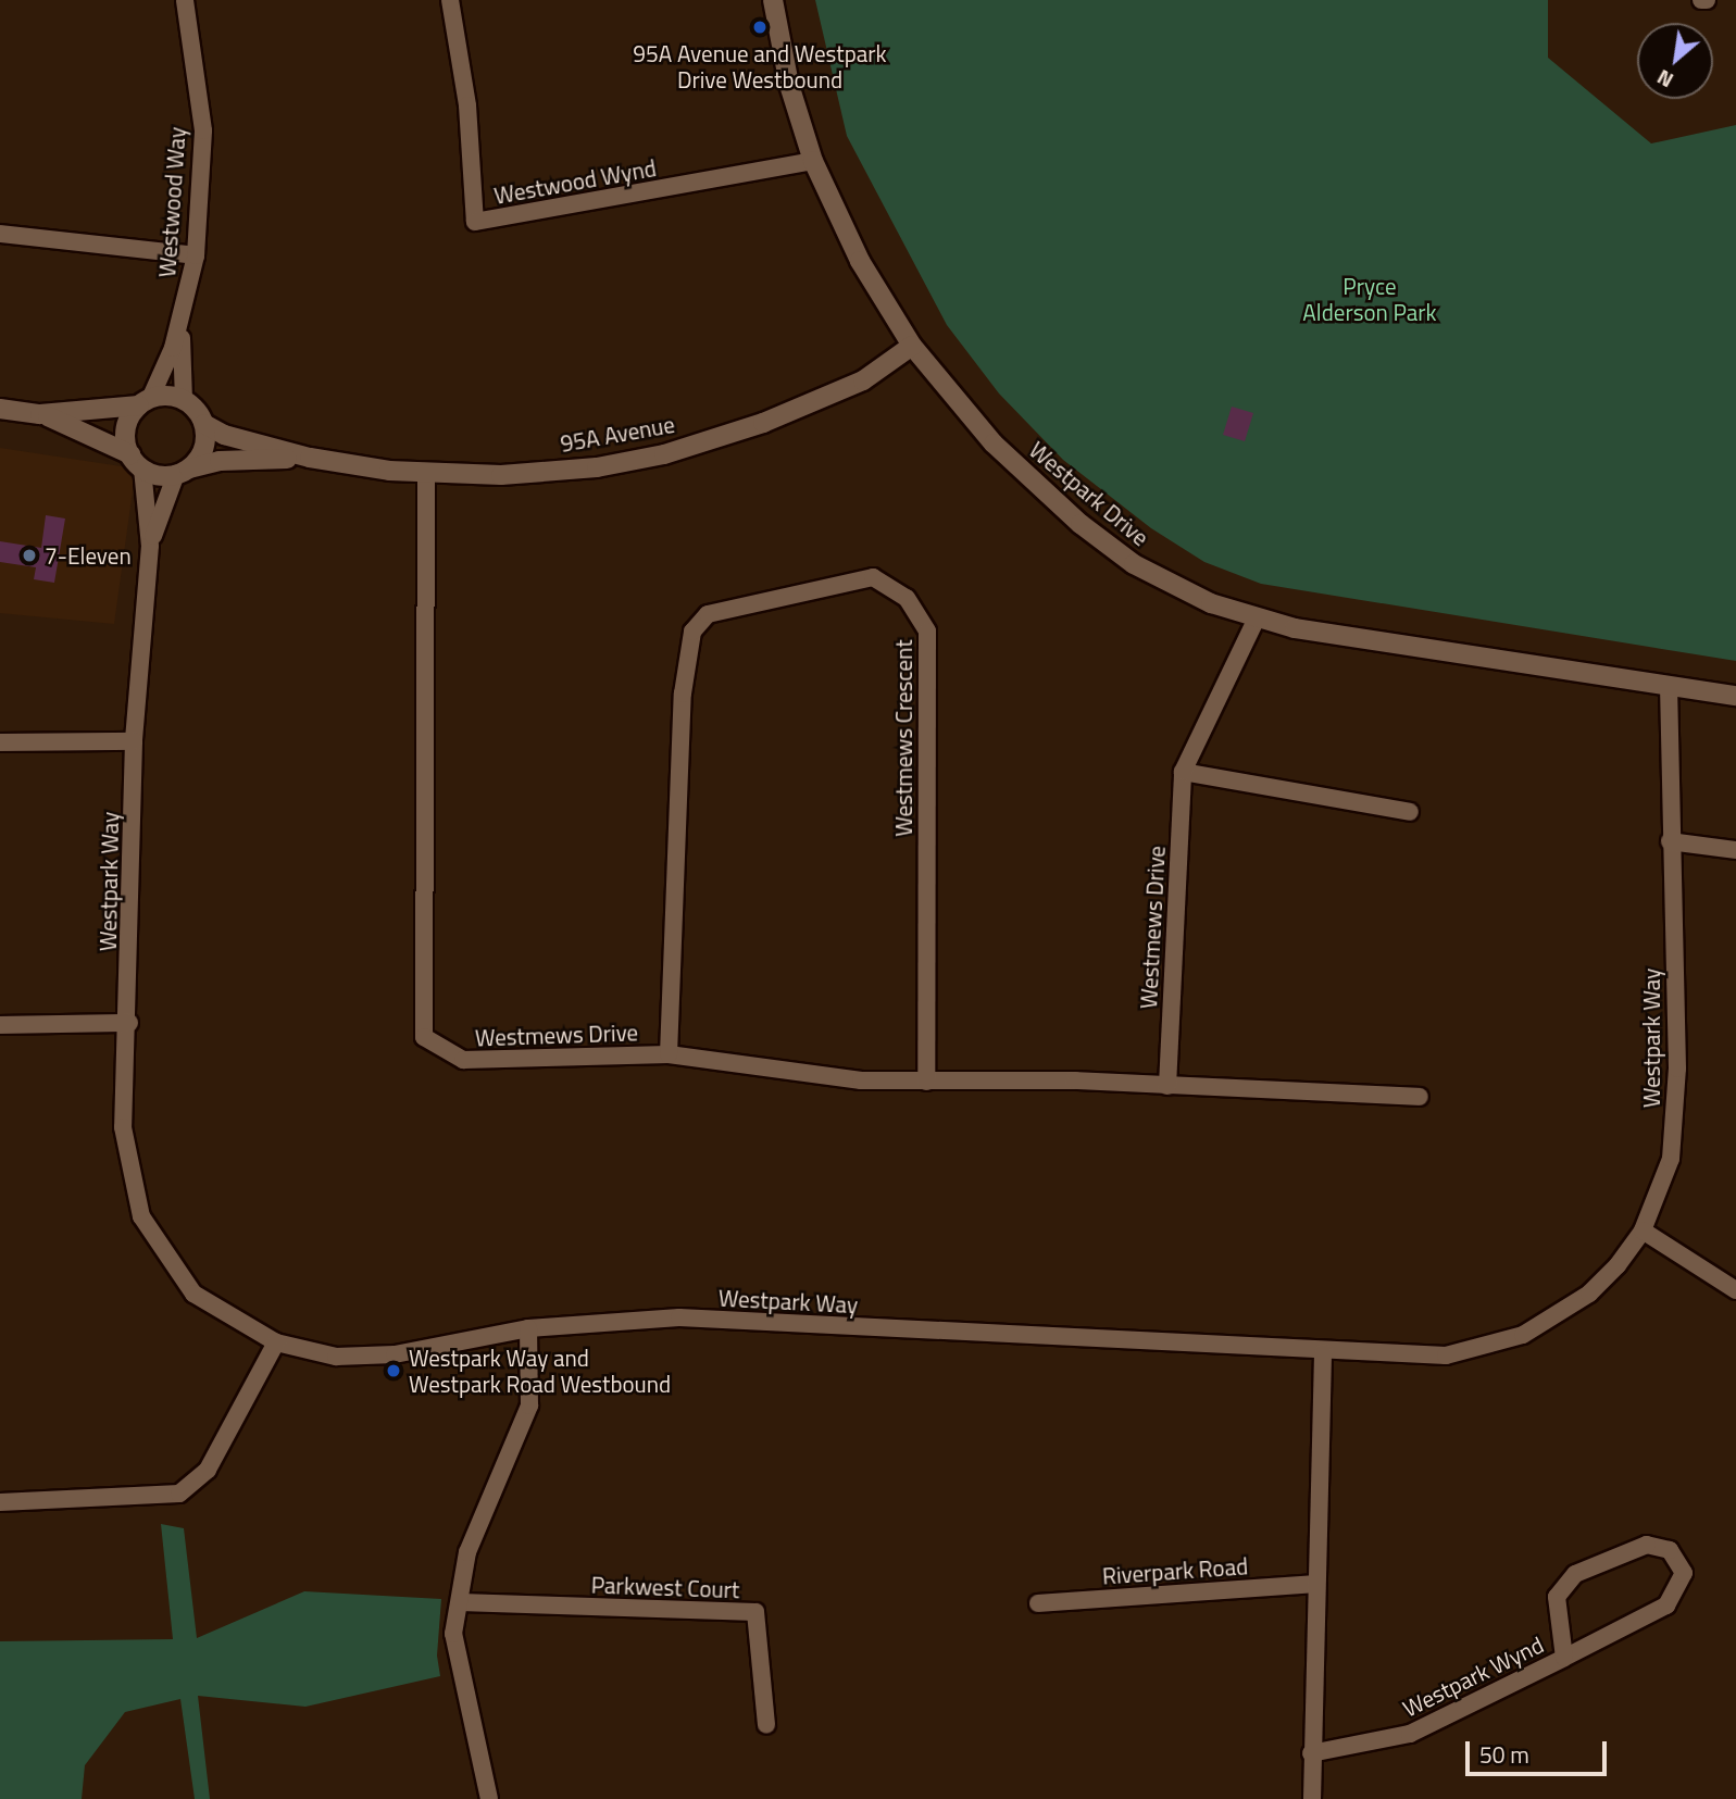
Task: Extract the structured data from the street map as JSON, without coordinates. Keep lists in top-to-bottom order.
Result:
{
  "streets": {
    "street": [
      "Westwood Wynd",
      "Westwood Way",
      "95A Avenue",
      "Westpark Drive",
      "Westmews Crescent",
      "Westpark Way",
      "Westmews Drive",
      "Riverpark Road",
      "Parkwest Court",
      "Westpark Wynd"
    ]
  },
  "crossings": [
    ["Westwood Wynd", "Westpark Drive"],
    ["Westwood Way", "95A Avenue"],
    ["Westwood Way", "Westpark Way"],
    ["95A Avenue", "Westpark Drive"],
    ["95A Avenue", "Westpark Way"],
    ["95A Avenue", "Westmews Drive"],
    ["Westpark Drive", "Westpark Way"],
    ["Westpark Drive", "Westmews Drive"],
    ["Westmews Crescent", "Westmews Drive"]
  ],
  "parks": ["Pryce Alderson Park"],
  "places": ["95A Avenue and Westpark Drive Westbound", "7-Eleven", "Westpark Way and Westpark Road Westbound"],
  "scale_bar": "50 m",
  "north": "bottom left"
}
